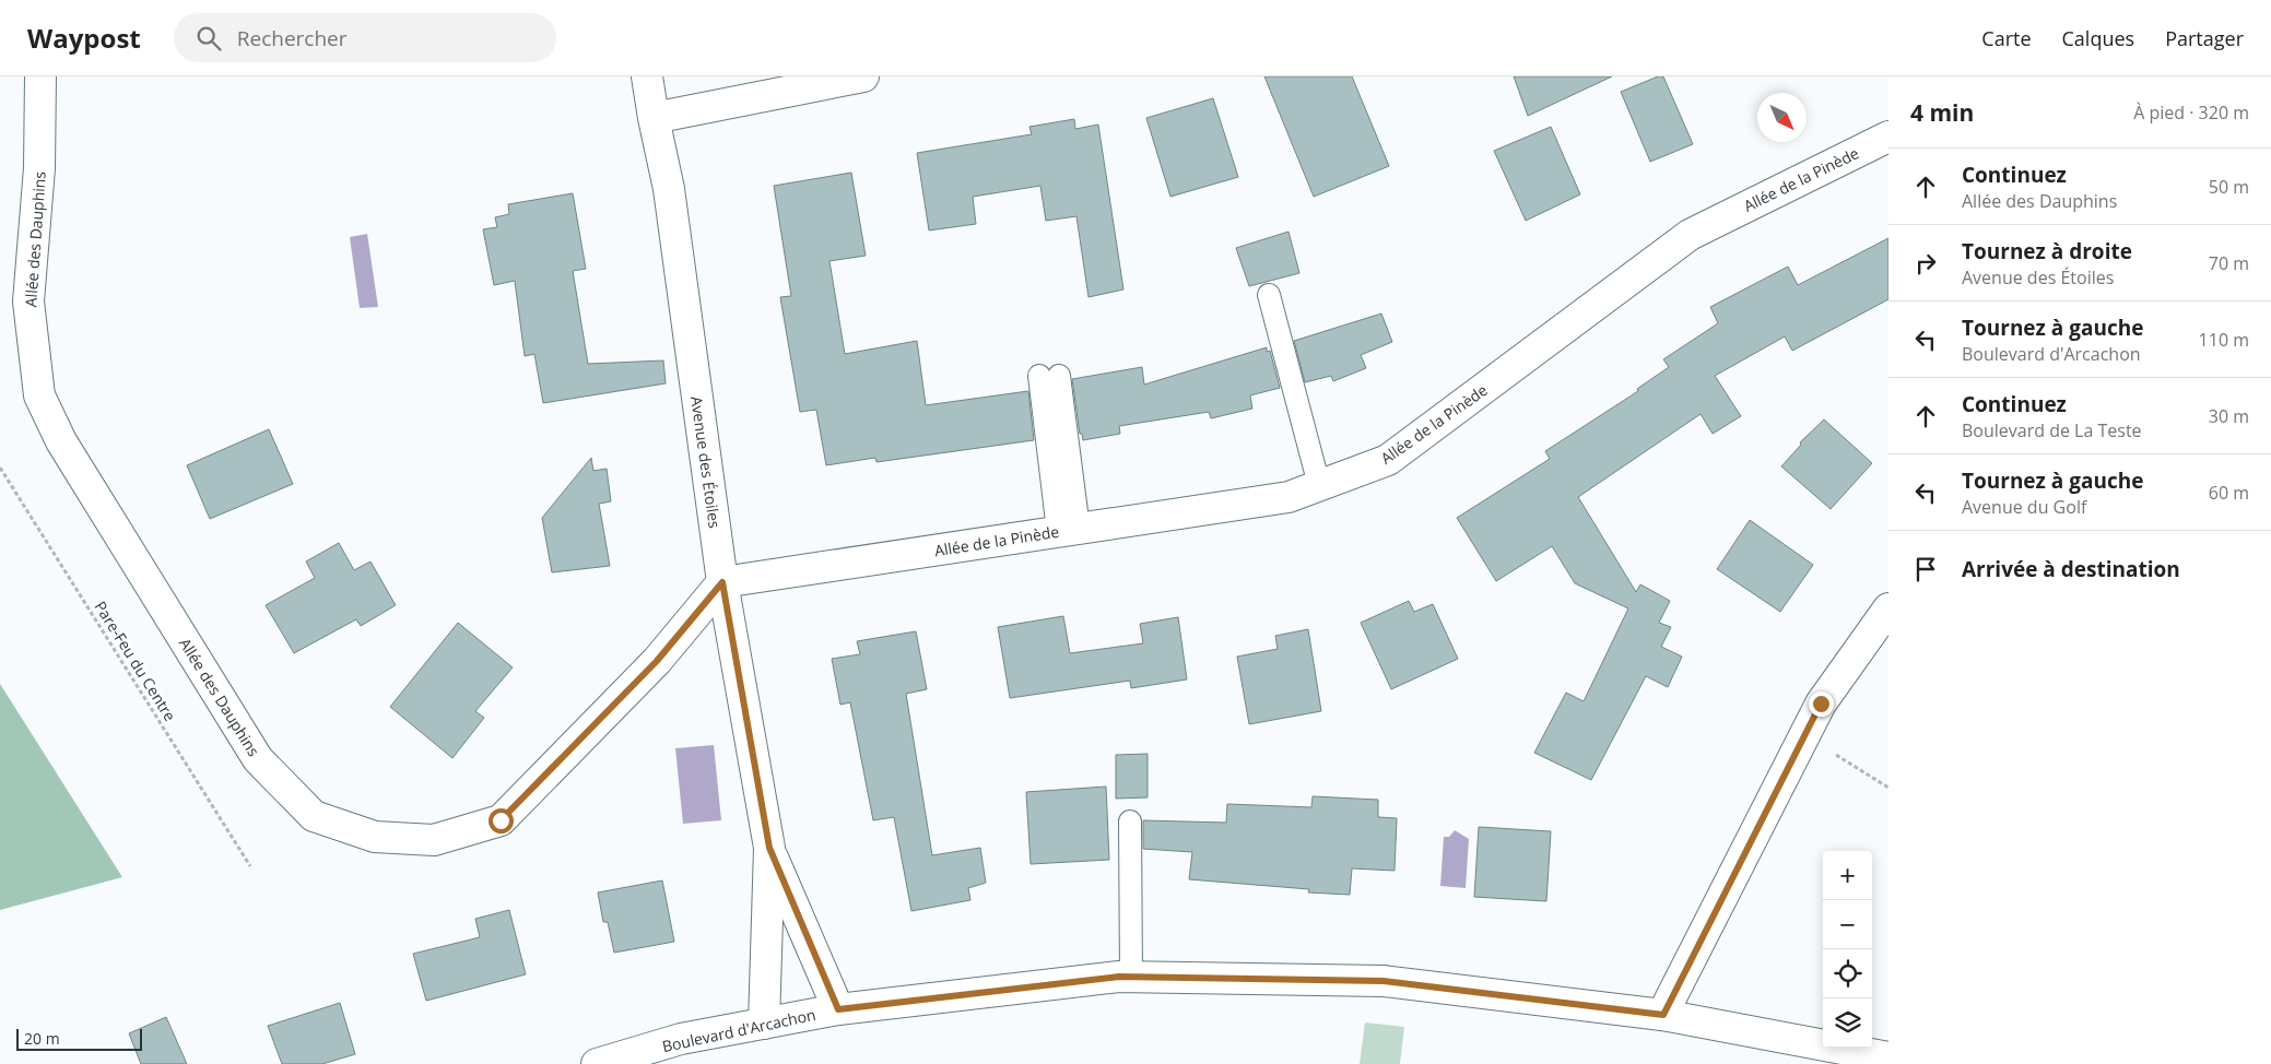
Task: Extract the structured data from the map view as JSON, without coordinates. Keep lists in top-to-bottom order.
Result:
{
  "streets": {
    "street": [
      "Allée de la Pinède",
      "Allée des Dauphins",
      "Avenue des Étoiles",
      "Boulevard d'Arcachon"
    ],
    "path": ["Pare-Feu du Centre"]
  },
  "crossings": [
    ["Allée de la Pinède", "Allée des Dauphins"],
    ["Allée de la Pinède", "Avenue des Étoiles"],
    ["Allée des Dauphins", "Avenue des Étoiles"],
    ["Avenue des Étoiles", "Boulevard d'Arcachon"]
  ],
  "scale_bar": "20 m",
  "north": "bottom right",
  "page": {
    "header": "Waypost",
    "search": "Rechercher",
    "nav": ["Carte", "Calques", "Partager"],
    "heading": ["4 min", "À pied · 320 m"],
    "list": [
      ["Continuez", "Allée des Dauphins", "50 m"],
      ["Tournez à droite", "Avenue des Étoiles", "70 m"],
      ["Tournez à gauche", "Boulevard d'Arcachon", "110 m"],
      ["Continuez", "Boulevard de La Teste", "30 m"],
      ["Tournez à gauche", "Avenue du Golf", "60 m"],
      "Arrivée à destination"
    ],
    "map_buttons": ["+", "−"],
    "scale": "20 m"
  }
}
